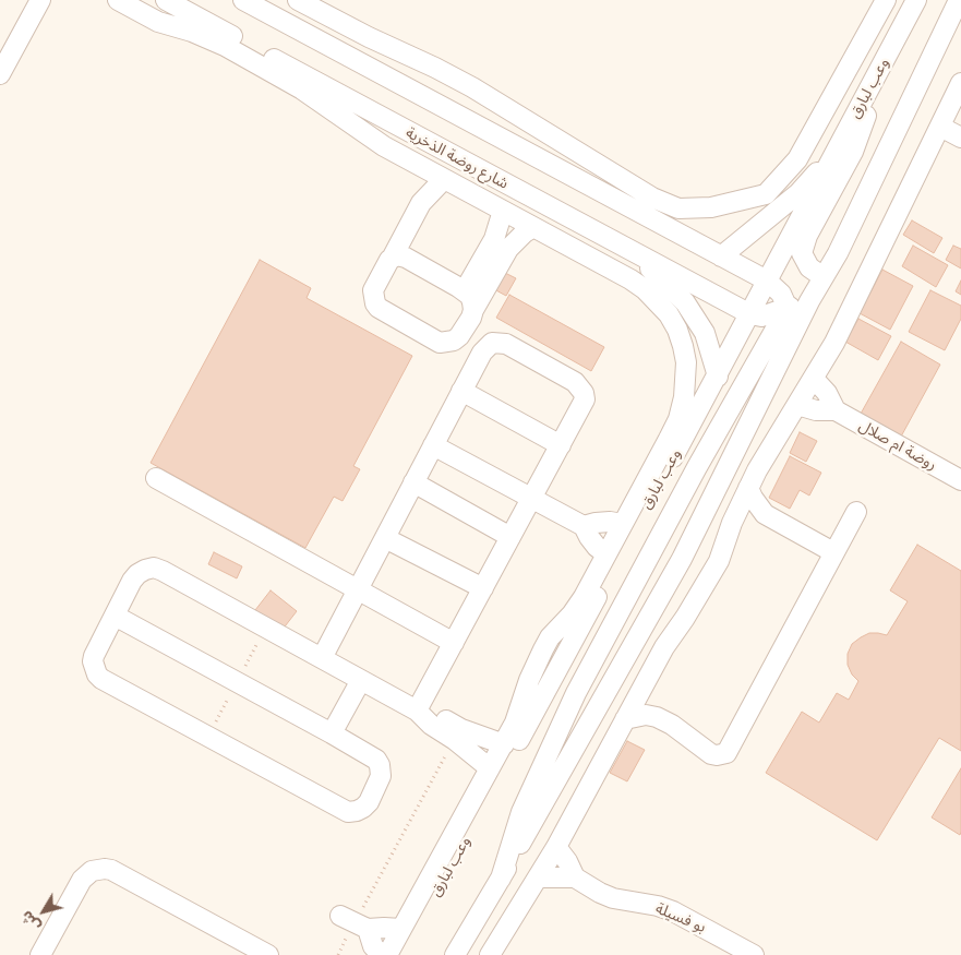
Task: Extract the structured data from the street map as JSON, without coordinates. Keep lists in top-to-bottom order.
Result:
{
  "streets": {
    "street": [
      "وعب لبارق",
      "شارع روضة الذخرية",
      "روضة ام صلال",
      "بو فسيلة"
    ]
  },
  "crossings": [
    ["وعب لبارق", "شارع روضة الذخرية"]
  ],
  "north": "bottom left"
}
